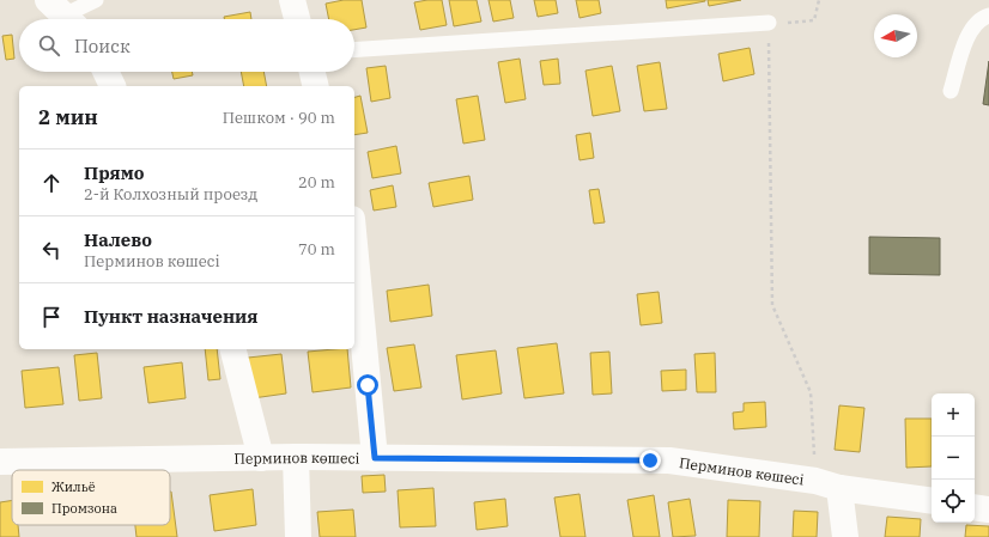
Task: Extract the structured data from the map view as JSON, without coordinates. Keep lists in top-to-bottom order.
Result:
{
  "streets": {
    "street": ["Перминов көшесі"]
  },
  "legend": ["Жильё", "Промзона"],
  "north": "left",
  "page": {
    "search": "Поиск",
    "heading": ["2 мин", "Пешком · 90 m"],
    "list": [
      ["Прямо", "2-й Колхозный проезд", "20 m"],
      ["Налево", "Перминов көшесі", "70 m"],
      "Пункт назначения"
    ],
    "map_buttons": ["+", "−"]
  }
}
